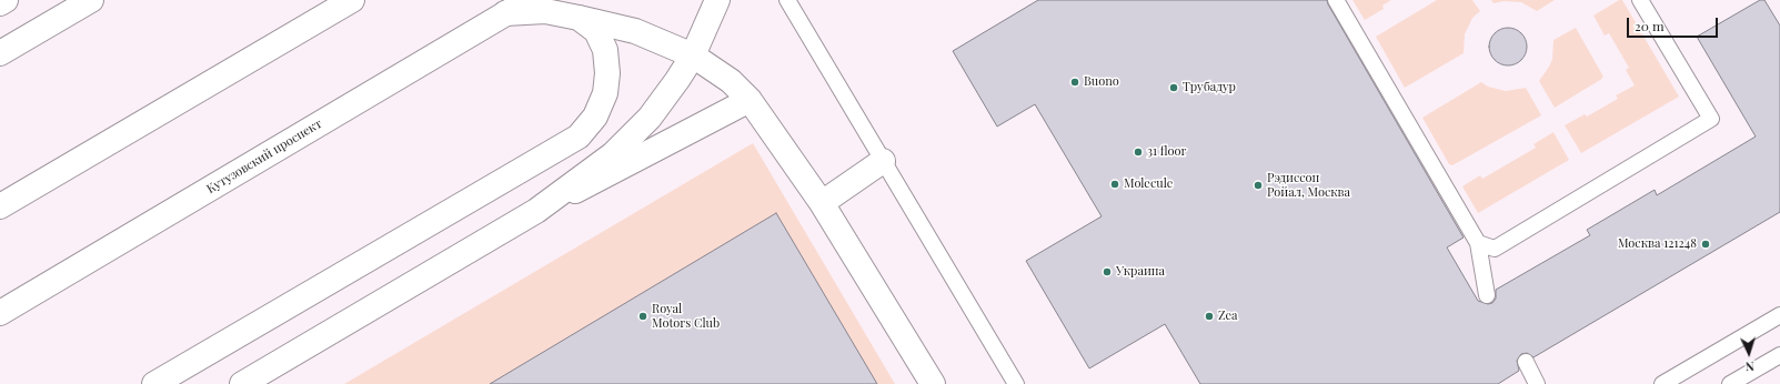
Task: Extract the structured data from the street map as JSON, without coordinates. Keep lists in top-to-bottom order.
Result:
{
  "streets": {
    "main road": ["Кутузовский проспект"]
  },
  "places": [
    "Buono",
    "Трубадур",
    "31 floor",
    "Molecule",
    "Рэдиссон Ройал, Москва",
    "Москва 121248",
    "Украина",
    "Royal Motors Club",
    "Zea"
  ],
  "scale_bar": "20 m",
  "north": "bottom"
}
